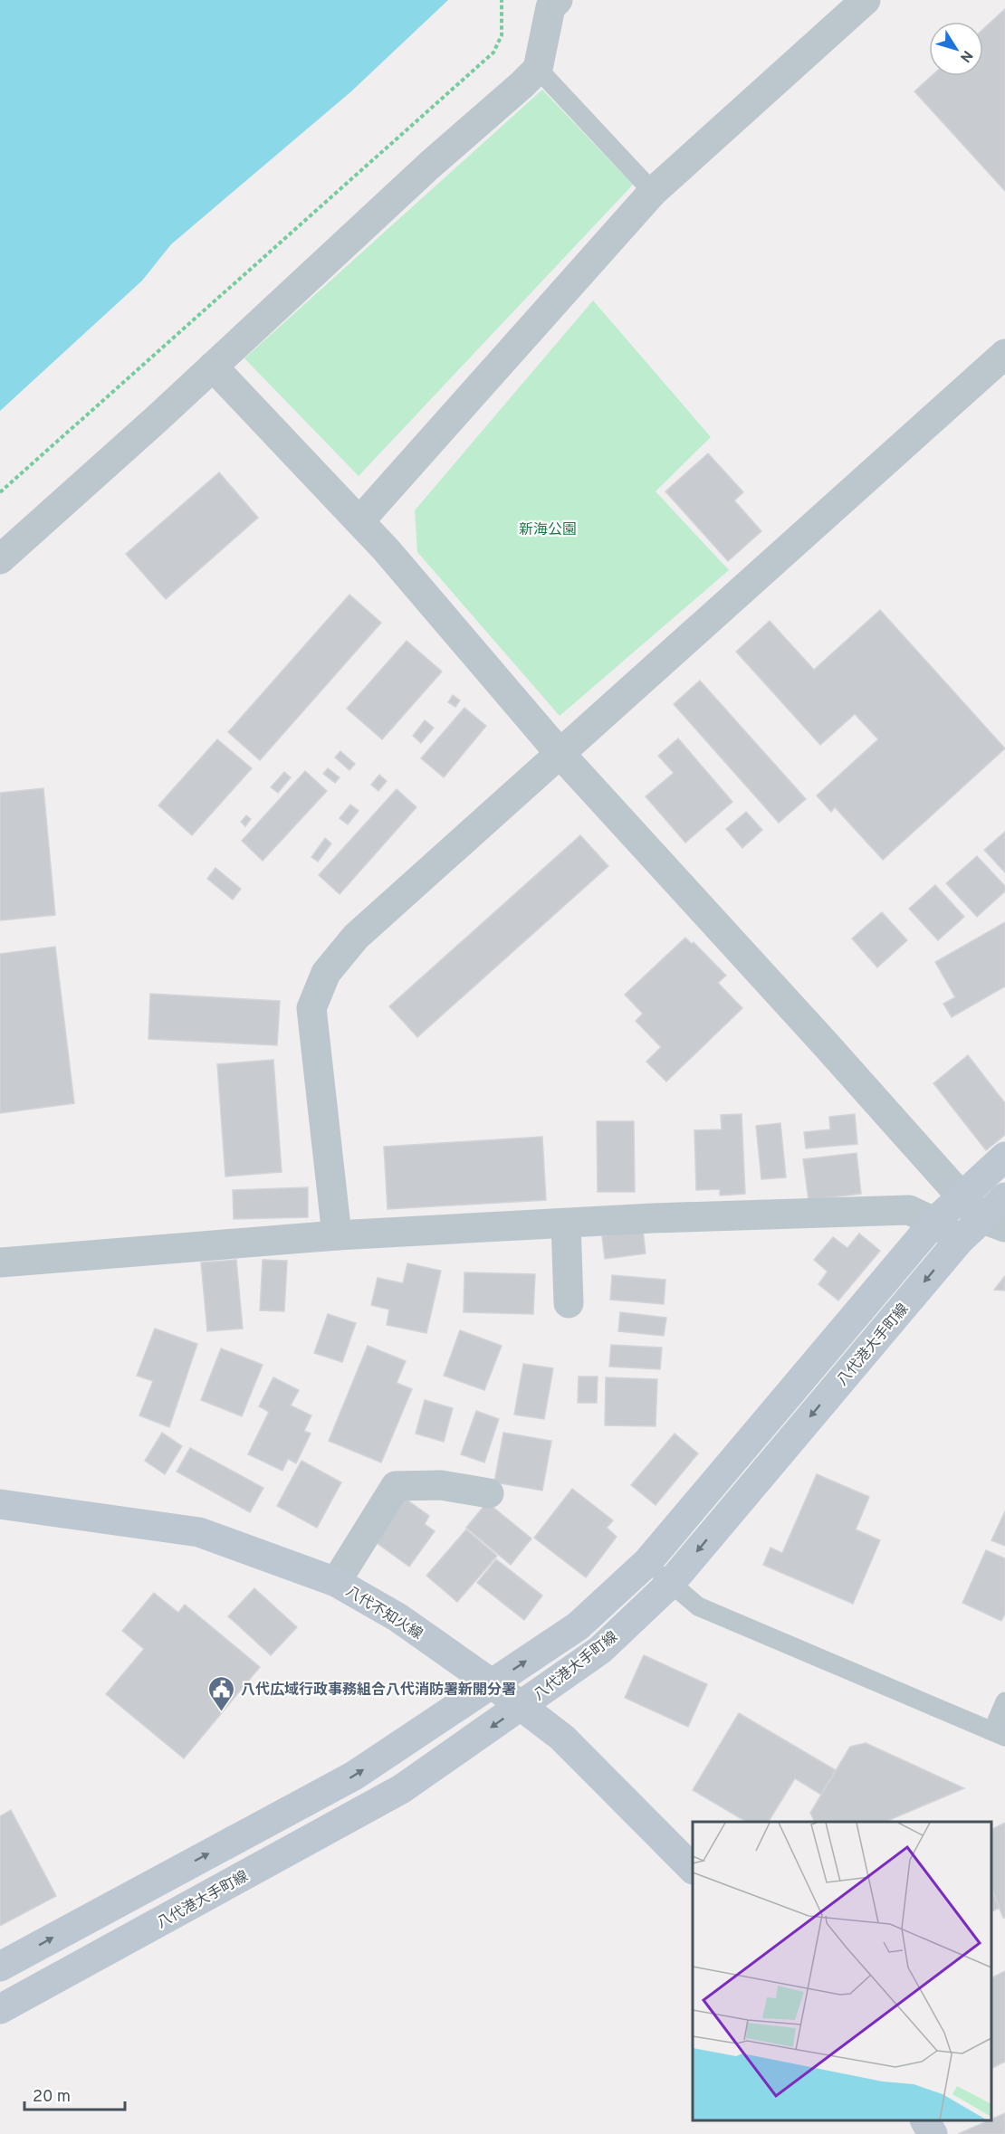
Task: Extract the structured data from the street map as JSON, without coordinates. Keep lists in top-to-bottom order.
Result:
{
  "streets": {
    "main road": ["八代港大手町線", "八代不知火線"]
  },
  "crossings": [
    ["八代港大手町線", "八代不知火線"]
  ],
  "parks": ["新海公園"],
  "places": {
    "public building": ["八代広域行政事務組合八代消防署新開分署"]
  },
  "scale_bar": "20 m",
  "north": "bottom right"
}
